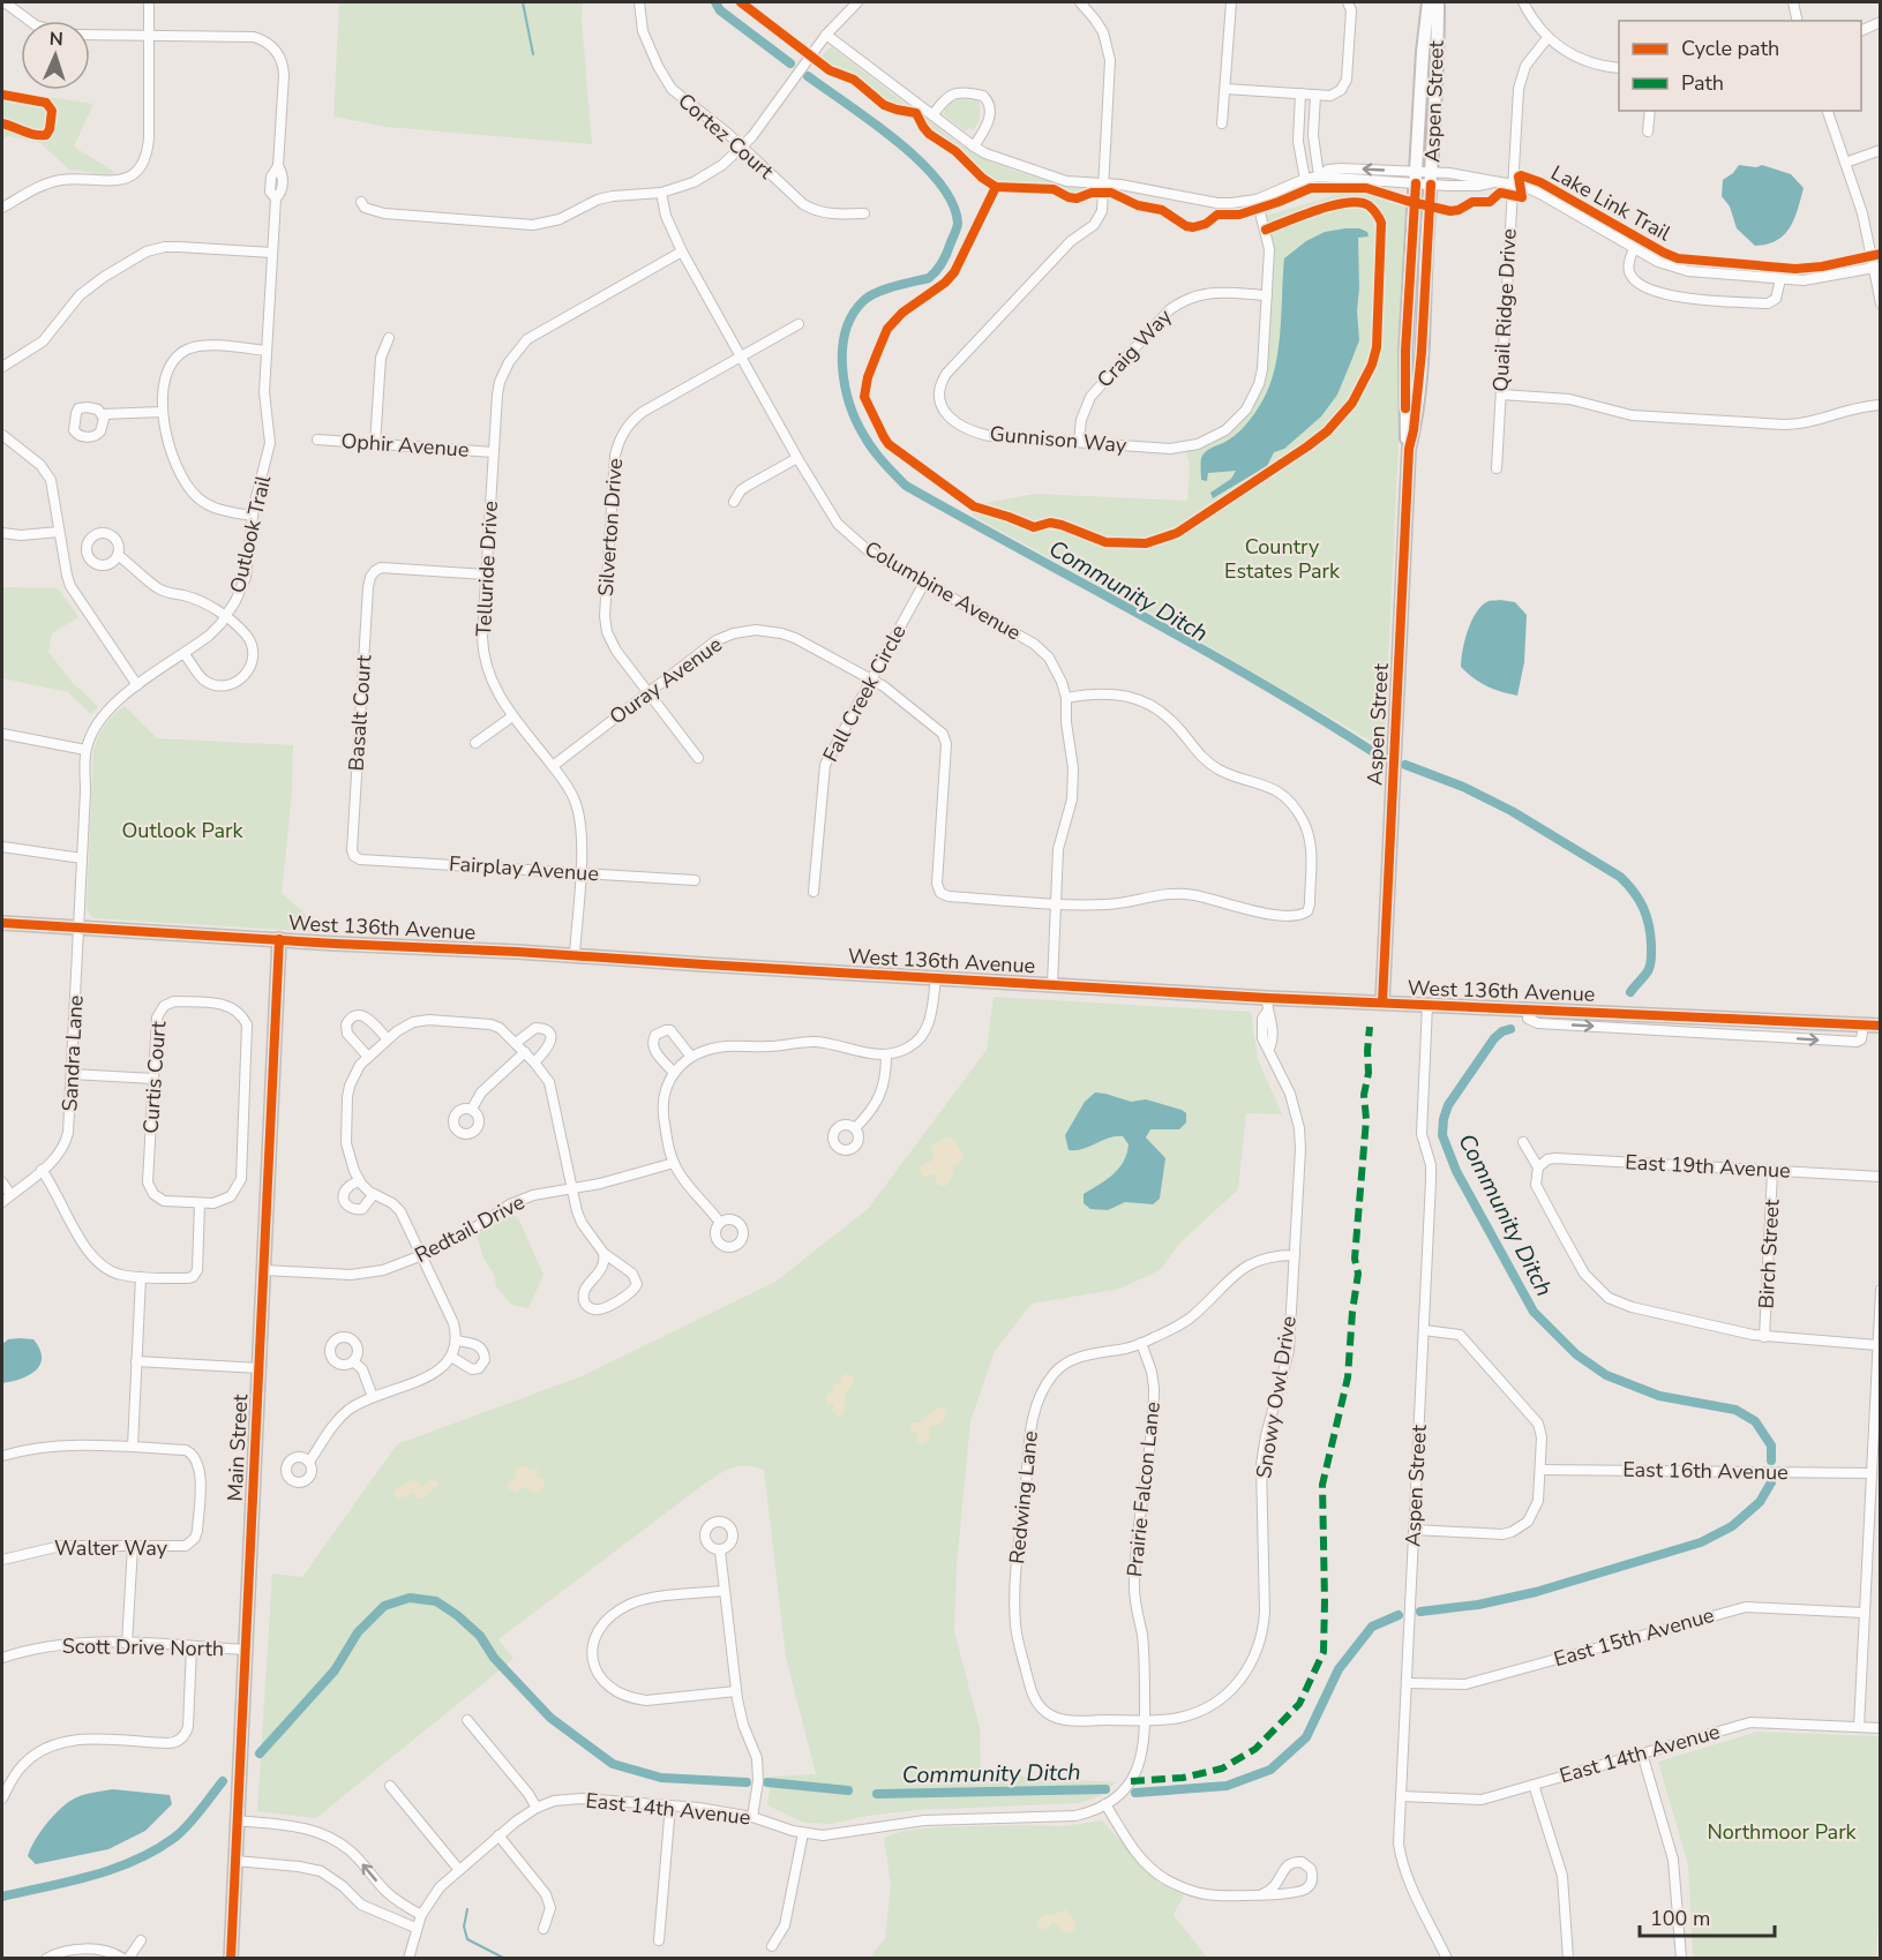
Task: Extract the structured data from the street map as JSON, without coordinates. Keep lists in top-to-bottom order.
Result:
{
  "streets": {
    "main road": ["Aspen Street", "West 136th Avenue", "Main Street"],
    "street": [
      "Cortez Court",
      "Quail Ridge Drive",
      "Craig Way",
      "Gunnison Way",
      "Ophir Avenue",
      "Silverton Drive",
      "Outlook Trail",
      "Telluride Drive",
      "Columbine Avenue",
      "Ouray Avenue",
      "Fall Creek Circle",
      "Basalt Court",
      "Fairplay Avenue",
      "Sandra Lane",
      "Curtis Court",
      "East 19th Avenue",
      "Redtail Drive",
      "Birch Street",
      "Snowy Owl Drive",
      "East 16th Avenue",
      "Prairie Falcon Lane",
      "Redwing Lane",
      "Walter Way",
      "East 15th Avenue",
      "Scott Drive North",
      "East 14th Avenue"
    ],
    "cycle path": ["Lake Link Trail"]
  },
  "crossings": [
    ["Aspen Street", "West 136th Avenue"],
    ["Aspen Street", "East 15th Avenue"],
    ["Aspen Street", "East 14th Avenue"],
    ["Craig Way", "Gunnison Way"],
    ["Ophir Avenue", "Telluride Drive"],
    ["Silverton Drive", "Columbine Avenue"],
    ["Silverton Drive", "Ouray Avenue"],
    ["Outlook Trail", "West 136th Avenue"],
    ["Outlook Trail", "Sandra Lane"],
    ["Telluride Drive", "Columbine Avenue"],
    ["Telluride Drive", "Ouray Avenue"],
    ["Telluride Drive", "Fairplay Avenue"],
    ["Telluride Drive", "West 136th Avenue"],
    ["Columbine Avenue", "Ouray Avenue"],
    ["Columbine Avenue", "Fall Creek Circle"],
    ["Columbine Avenue", "West 136th Avenue"],
    ["Ouray Avenue", "Fall Creek Circle"],
    ["Basalt Court", "Fairplay Avenue"],
    ["West 136th Avenue", "Sandra Lane"],
    ["West 136th Avenue", "Snowy Owl Drive"],
    ["West 136th Avenue", "Main Street"],
    ["East 19th Avenue", "Birch Street"],
    ["Redtail Drive", "Main Street"],
    ["Snowy Owl Drive", "Prairie Falcon Lane"],
    ["Snowy Owl Drive", "Redwing Lane"],
    ["Snowy Owl Drive", "East 14th Avenue"],
    ["Main Street", "Scott Drive North"],
    ["Prairie Falcon Lane", "Redwing Lane"],
    ["Prairie Falcon Lane", "East 14th Avenue"],
    ["Redwing Lane", "East 14th Avenue"]
  ],
  "water": ["Community Ditch"],
  "parks": ["Country Estates Park", "Outlook Park", "Northmoor Park"],
  "legend": ["Cycle path", "Path"],
  "scale_bar": "100 m",
  "north": "top"
}
